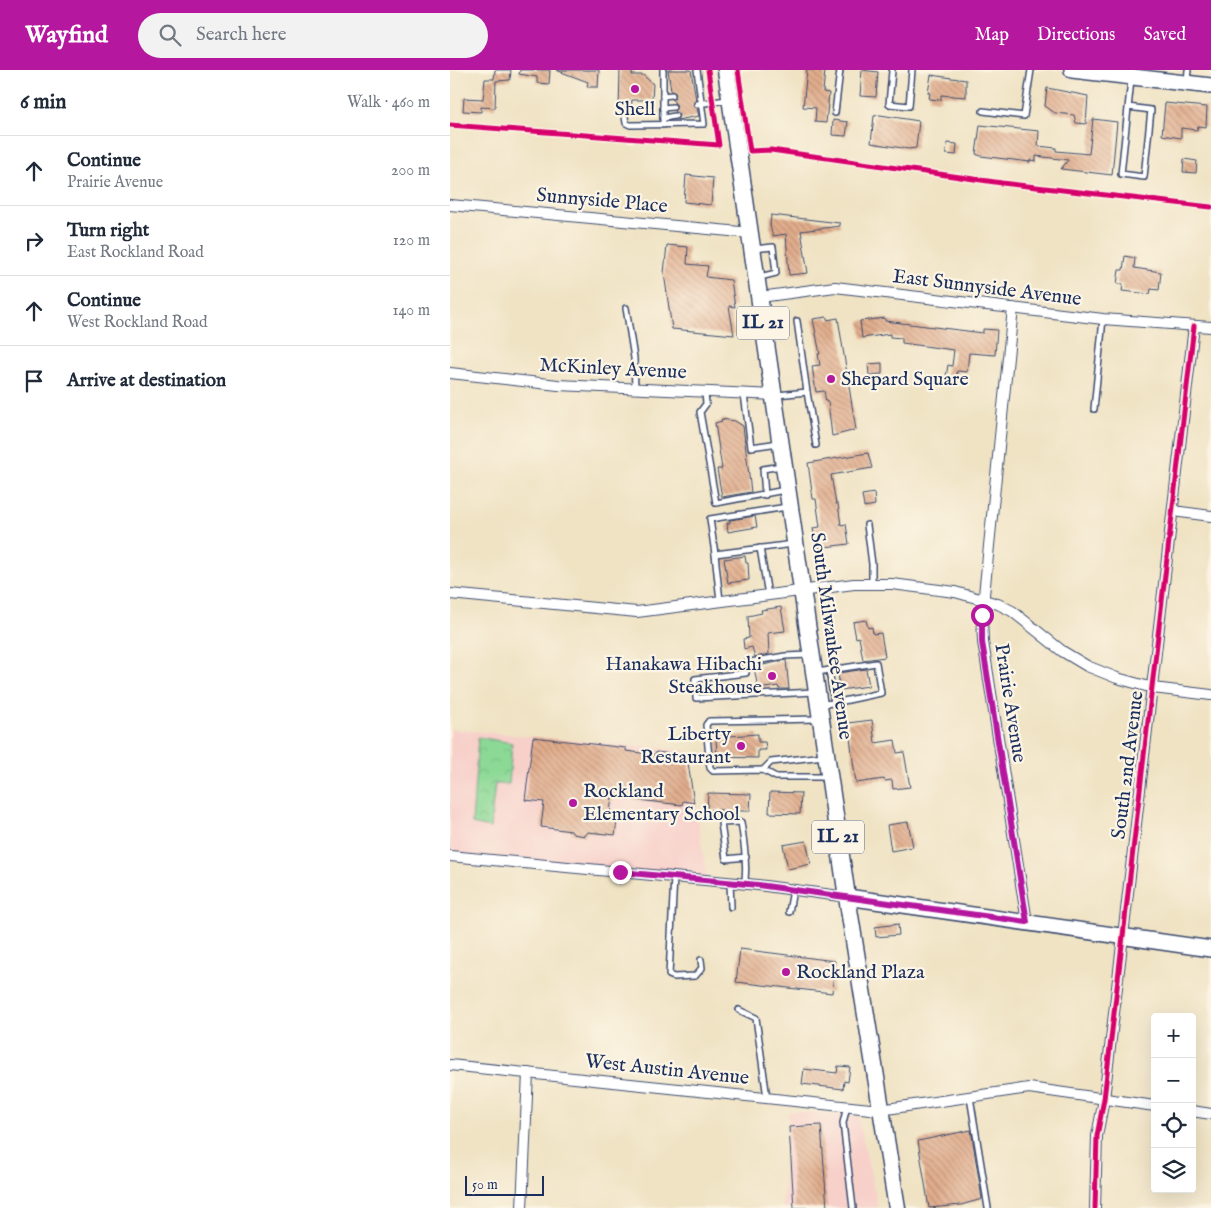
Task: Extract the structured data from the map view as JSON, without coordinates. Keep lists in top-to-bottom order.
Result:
{
  "streets": {
    "main road": ["IL 21", "South Milwaukee Avenue"],
    "street": [
      "Sunnyside Place",
      "East Sunnyside Avenue",
      "McKinley Avenue",
      "Prairie Avenue",
      "South 2nd Avenue",
      "West Austin Avenue"
    ]
  },
  "crossings": [
    ["Sunnyside Place", "South Milwaukee Avenue"],
    ["East Sunnyside Avenue", "South Milwaukee Avenue"],
    ["East Sunnyside Avenue", "Prairie Avenue"],
    ["East Sunnyside Avenue", "South 2nd Avenue"],
    ["McKinley Avenue", "South Milwaukee Avenue"],
    ["South Milwaukee Avenue", "West Austin Avenue"],
    ["South 2nd Avenue", "West Austin Avenue"]
  ],
  "places": [
    "Shell",
    "Shepard Square",
    "Hanakawa Hibachi Steakhouse",
    "Liberty Restaurant",
    "Rockland Elementary School",
    "Rockland Plaza"
  ],
  "scale_bar": "50 m",
  "page": {
    "header": "Wayfind",
    "search": "Search here",
    "nav": ["Map", "Directions", "Saved"],
    "heading": ["6 min", "Walk · 460 m"],
    "list": [
      ["Continue", "Prairie Avenue", "200 m"],
      ["Turn right", "East Rockland Road", "120 m"],
      ["Continue", "West Rockland Road", "140 m"],
      "Arrive at destination"
    ],
    "map_buttons": ["+", "−"],
    "scale": "50 m"
  }
}
